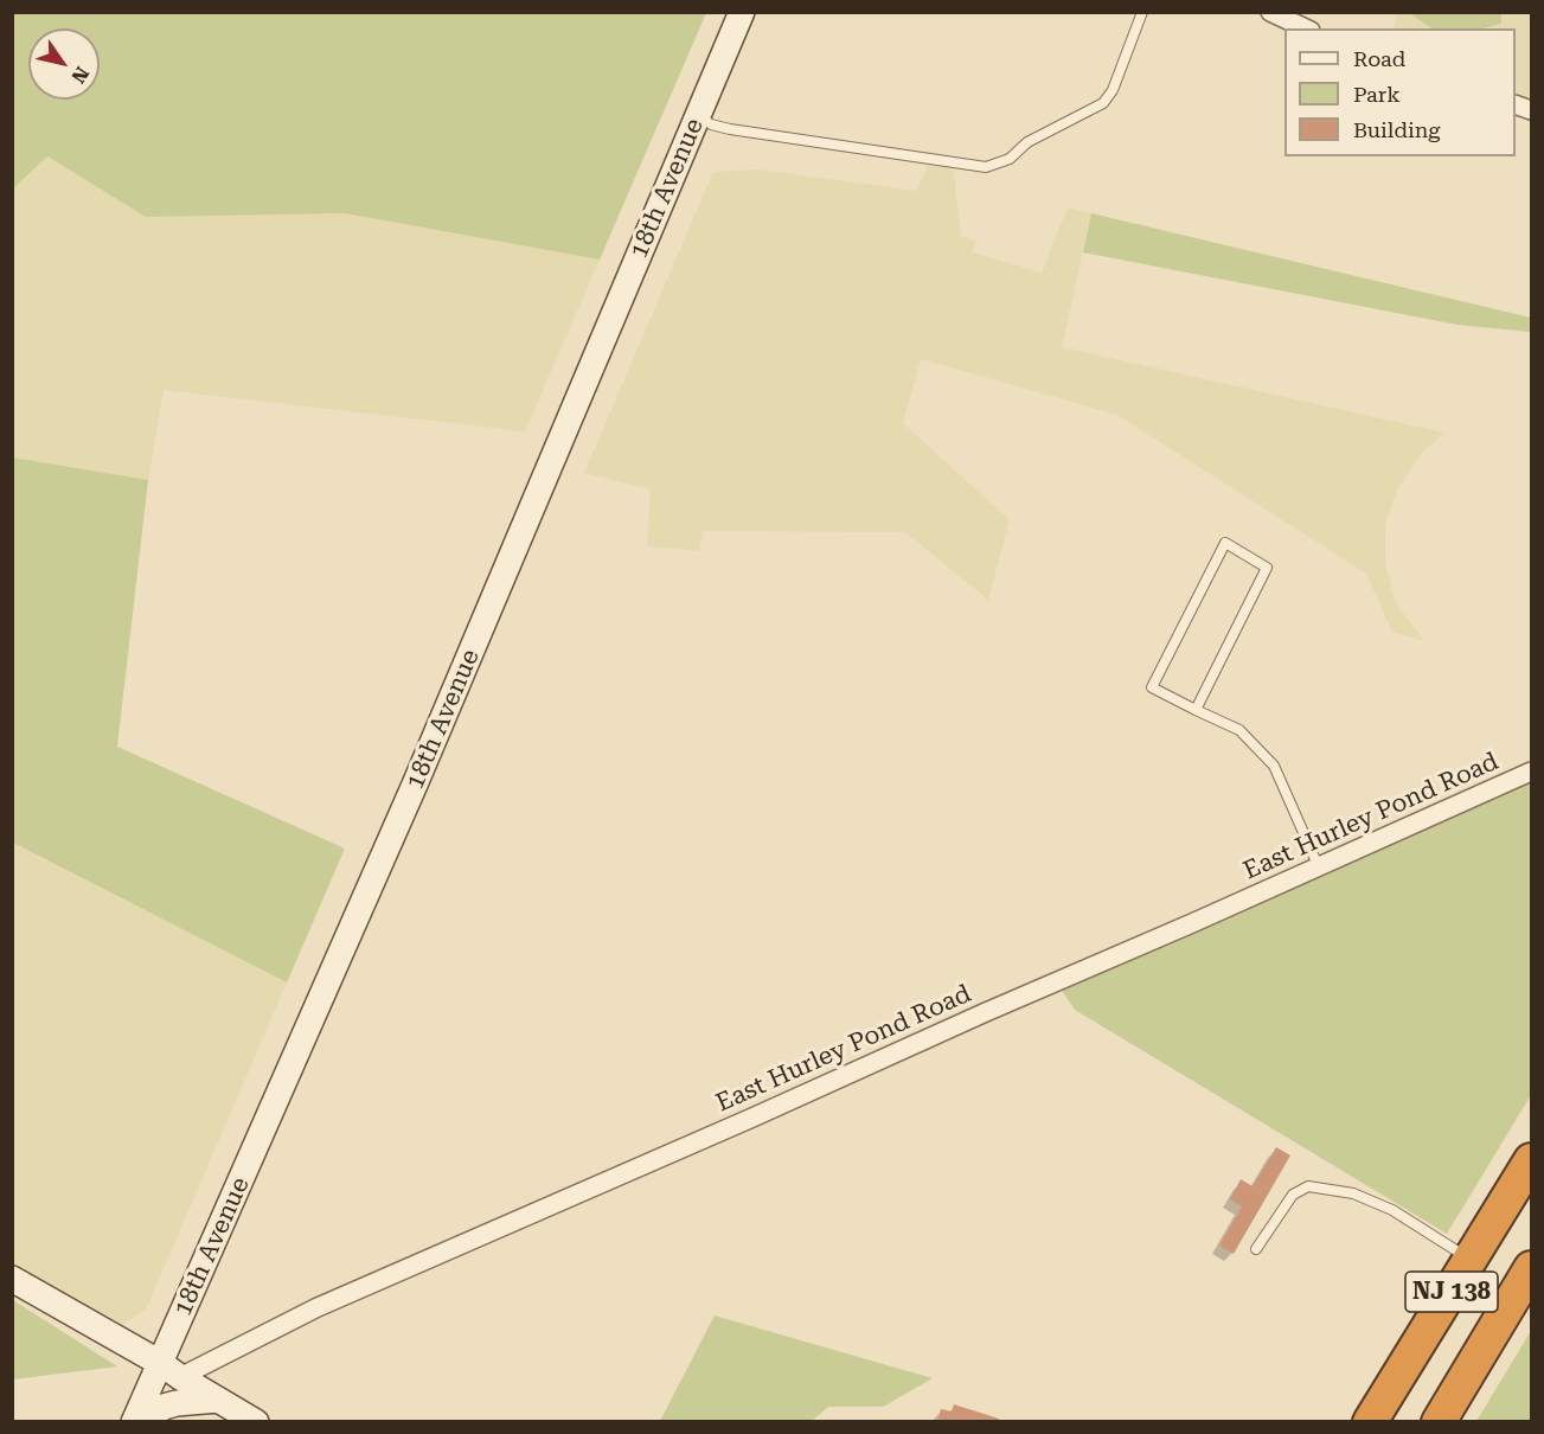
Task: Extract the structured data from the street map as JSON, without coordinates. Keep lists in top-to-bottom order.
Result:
{
  "streets": {
    "highway": ["NJ 138"],
    "street": ["18th Avenue", "East Hurley Pond Road"]
  },
  "crossings": [
    ["18th Avenue", "East Hurley Pond Road"]
  ],
  "legend": ["Road", "Park", "Building"],
  "north": "bottom right"
}
